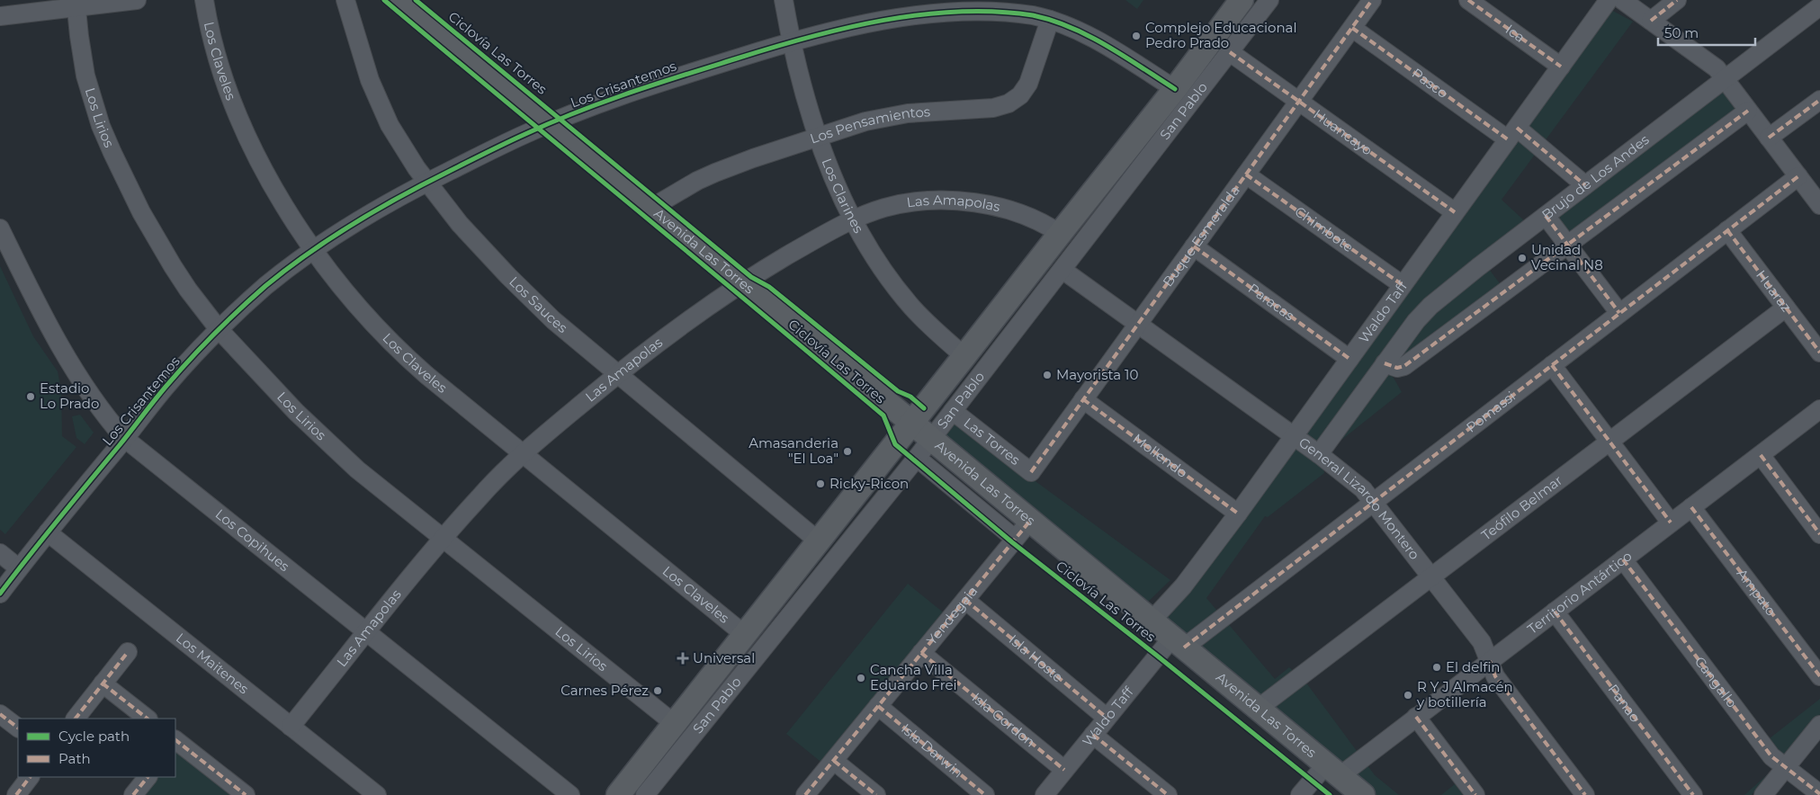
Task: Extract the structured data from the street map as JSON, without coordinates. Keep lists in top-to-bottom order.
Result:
{
  "streets": {
    "main road": ["San Pablo", "Avenida Las Torres"],
    "street": [
      "Ica",
      "Los Claveles",
      "Pasco",
      "Los Crisantemos",
      "Los Lirios",
      "Los Pensamientos",
      "Huancayo",
      "Brujo de Los Andes",
      "Los Clarines",
      "Las Amapolas",
      "Chimbote",
      "Buque Esmeralda",
      "Huaraz",
      "Paracas",
      "Los Sauces",
      "Waldo Taff",
      "Pomassi",
      "Las Torres",
      "Mollendo",
      "General Lizardo Montero",
      "Teófilo Belmar",
      "Los Copihues",
      "Ampato",
      "Territorio Antártico",
      "Yendegaia",
      "Isla Hoste",
      "Los Maitenes",
      "Cangallo",
      "Panao",
      "Isla Gordon",
      "Isla Darwin"
    ],
    "cycle path": ["Ciclovía Las Torres"]
  },
  "crossings": [
    ["Ica", "Waldo Taff"],
    ["Los Claveles", "Los Crisantemos"],
    ["Los Claveles", "San Pablo"],
    ["Los Claveles", "Las Amapolas"],
    ["Pasco", "Brujo de Los Andes"],
    ["Pasco", "Buque Esmeralda"],
    ["Pasco", "Waldo Taff"],
    ["Los Crisantemos", "San Pablo"],
    ["Los Crisantemos", "Los Lirios"],
    ["Los Crisantemos", "Los Pensamientos"],
    ["Los Crisantemos", "Los Clarines"],
    ["Los Crisantemos", "Avenida Las Torres"],
    ["Los Crisantemos", "Los Sauces"],
    ["Los Crisantemos", "Los Copihues"],
    ["Los Crisantemos", "Los Maitenes"],
    ["San Pablo", "Los Lirios"],
    ["San Pablo", "Huancayo"],
    ["San Pablo", "Los Clarines"],
    ["San Pablo", "Las Amapolas"],
    ["San Pablo", "Avenida Las Torres"],
    ["San Pablo", "Los Sauces"],
    ["San Pablo", "Las Torres"],
    ["San Pablo", "General Lizardo Montero"],
    ["Los Lirios", "Las Amapolas"],
    ["Los Pensamientos", "Los Clarines"],
    ["Los Pensamientos", "Avenida Las Torres"],
    ["Huancayo", "Buque Esmeralda"],
    ["Huancayo", "Waldo Taff"],
    ["Brujo de Los Andes", "General Lizardo Montero"],
    ["Los Clarines", "Las Amapolas"],
    ["Las Amapolas", "Avenida Las Torres"],
    ["Las Amapolas", "Los Sauces"],
    ["Las Amapolas", "Los Copihues"],
    ["Las Amapolas", "Los Maitenes"],
    ["Chimbote", "Buque Esmeralda"],
    ["Chimbote", "Waldo Taff"],
    ["Buque Esmeralda", "Paracas"],
    ["Buque Esmeralda", "Las Torres"],
    ["Buque Esmeralda", "Mollendo"],
    ["Buque Esmeralda", "General Lizardo Montero"],
    ["Avenida Las Torres", "Waldo Taff"],
    ["Avenida Las Torres", "Pomassi"],
    ["Avenida Las Torres", "Teófilo Belmar"],
    ["Avenida Las Torres", "Territorio Antártico"],
    ["Avenida Las Torres", "Yendegaia"],
    ["Huaraz", "Pomassi"],
    ["Huaraz", "Teófilo Belmar"],
    ["Paracas", "Waldo Taff"],
    ["Waldo Taff", "Pomassi"],
    ["Waldo Taff", "Mollendo"],
    ["Waldo Taff", "General Lizardo Montero"],
    ["Waldo Taff", "Isla Hoste"],
    ["Waldo Taff", "Isla Gordon"],
    ["Pomassi", "General Lizardo Montero"],
    ["General Lizardo Montero", "Teófilo Belmar"],
    ["General Lizardo Montero", "Territorio Antártico"],
    ["Ampato", "Territorio Antártico"],
    ["Territorio Antártico", "Cangallo"],
    ["Territorio Antártico", "Panao"],
    ["Yendegaia", "Isla Hoste"],
    ["Yendegaia", "Isla Gordon"],
    ["Yendegaia", "Isla Darwin"]
  ],
  "places": {
    "other": [
      "Complejo Educacional Pedro Prado",
      "Unidad Vecinal N8",
      "Mayorista 10",
      "Estadio Lo Prado",
      "Amasanderia \"El Loa\"",
      "Ricky-Ricon",
      "El delfin",
      "Cancha Villa Eduardo Frei",
      "Carnes Pérez",
      "R Y J Almacén y botillería"
    ],
    "health": ["Universal"]
  },
  "legend": ["Cycle path", "Path"],
  "scale_bar": "50 m"
}
